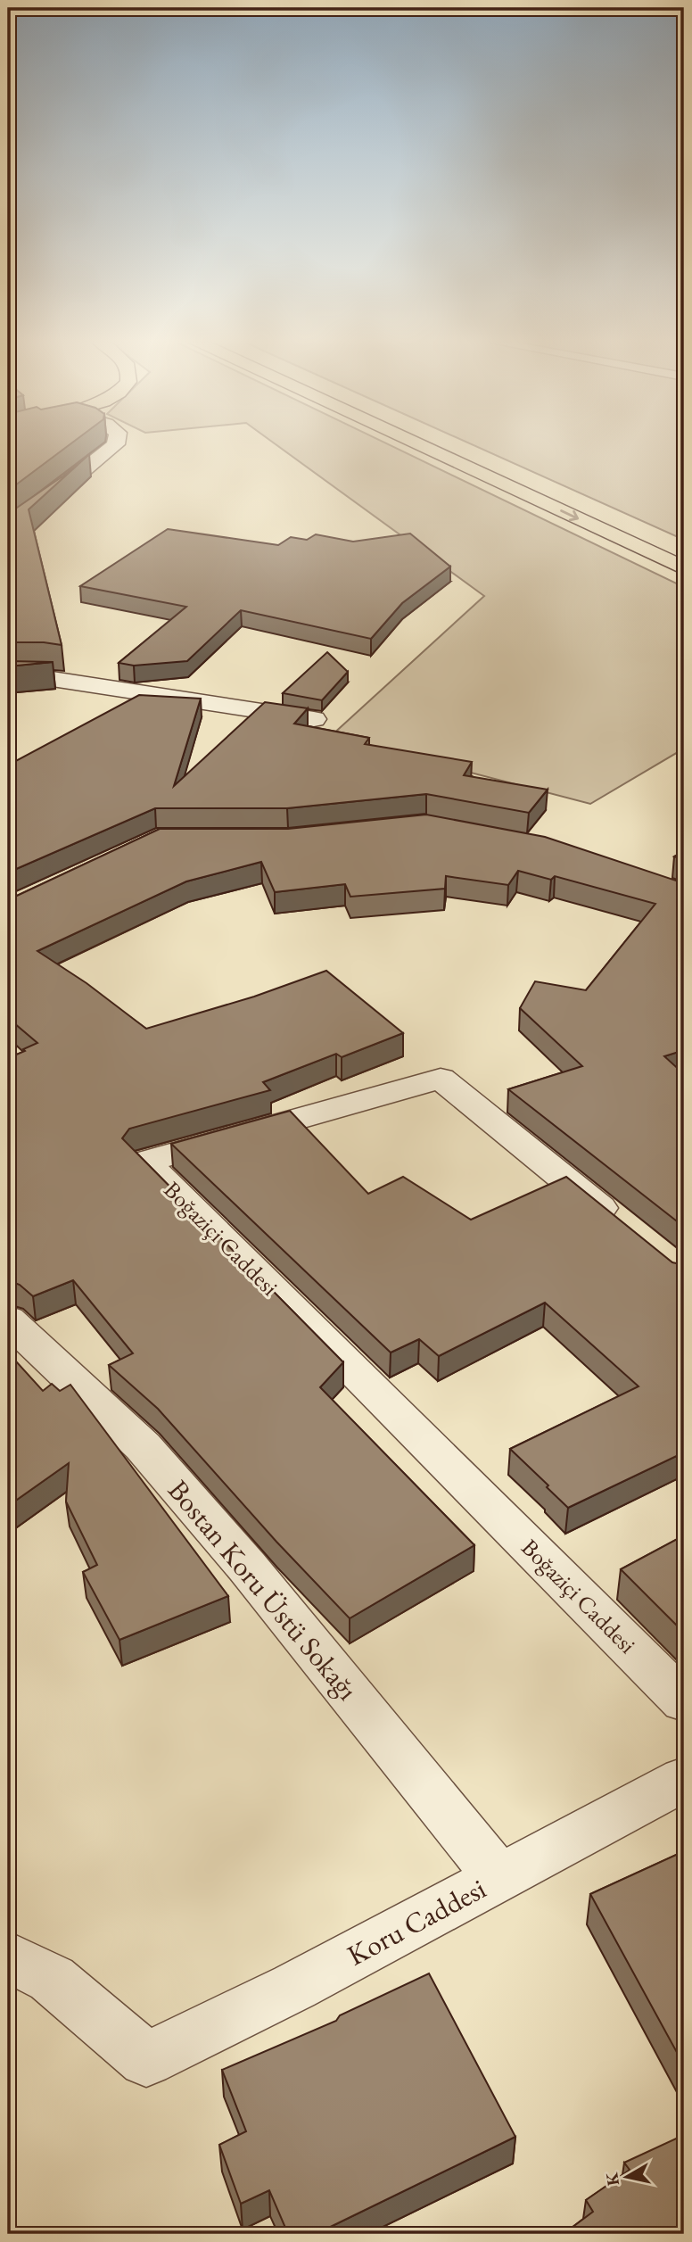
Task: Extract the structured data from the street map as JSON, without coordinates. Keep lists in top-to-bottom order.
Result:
{
  "streets": {
    "street": ["Boğaziçi Caddesi", "Bostan Koru Üstü Sokağı", "Koru Caddesi"]
  },
  "crossings": [
    ["Bostan Koru Üstü Sokağı", "Koru Caddesi"]
  ],
  "north": "left"
}
